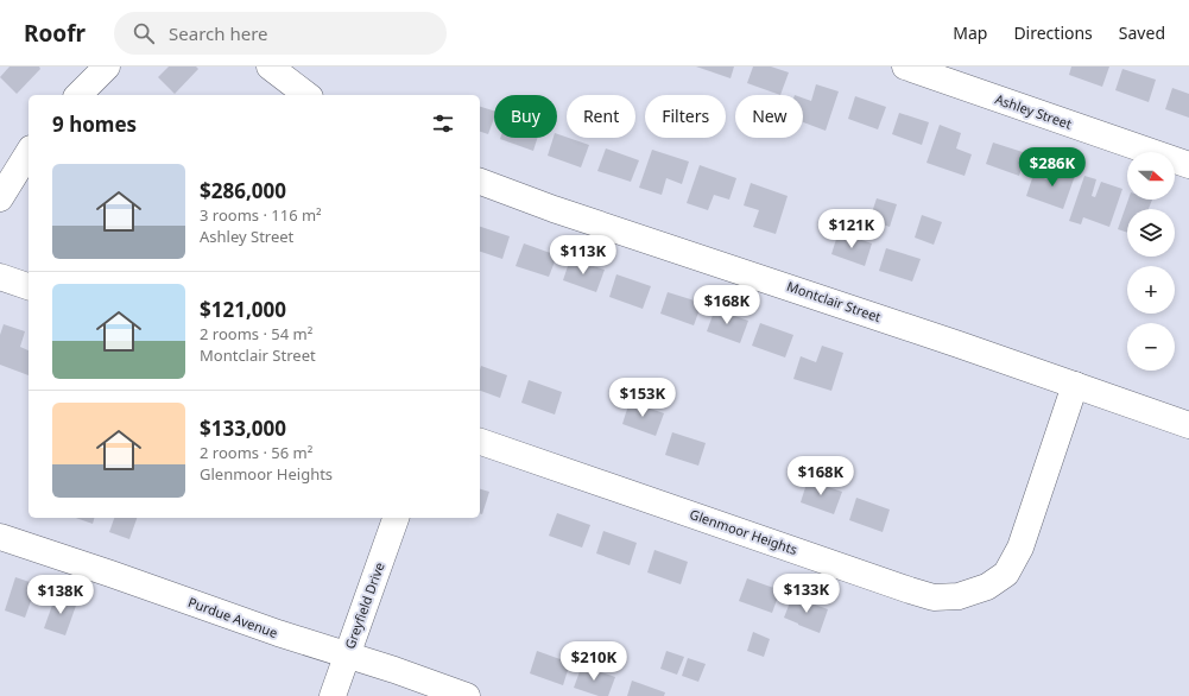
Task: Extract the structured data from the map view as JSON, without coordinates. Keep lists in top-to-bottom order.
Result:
{
  "streets": {
    "street": [
      "Ashley Street",
      "Montclair Street",
      "Glenmoor Heights",
      "Greyfield Drive",
      "Purdue Avenue"
    ]
  },
  "crossings": [
    ["Montclair Street", "Glenmoor Heights"],
    ["Greyfield Drive", "Purdue Avenue"]
  ],
  "north": "right",
  "page": {
    "header": "Roofr",
    "search": "Search here",
    "nav": ["Map", "Directions", "Saved"],
    "chip": [
      "Buy",
      "Rent",
      "Filters",
      "New"
    ],
    "heading": "9 homes",
    "price": [
      "$286K",
      "$121K",
      "$113K",
      "$168K",
      "$153K",
      "$168K",
      "$133K",
      "$138K",
      "$210K"
    ],
    "map_buttons": ["+", "−"],
    "list": [
      {
        "name": "$286,000",
        "note": "3 rooms · 116 m² · Ashley Street"
      },
      {
        "name": "$121,000",
        "note": "2 rooms · 54 m² · Montclair Street"
      },
      {
        "name": "$133,000",
        "note": "2 rooms · 56 m² · Glenmoor Heights"
      }
    ]
  }
}
